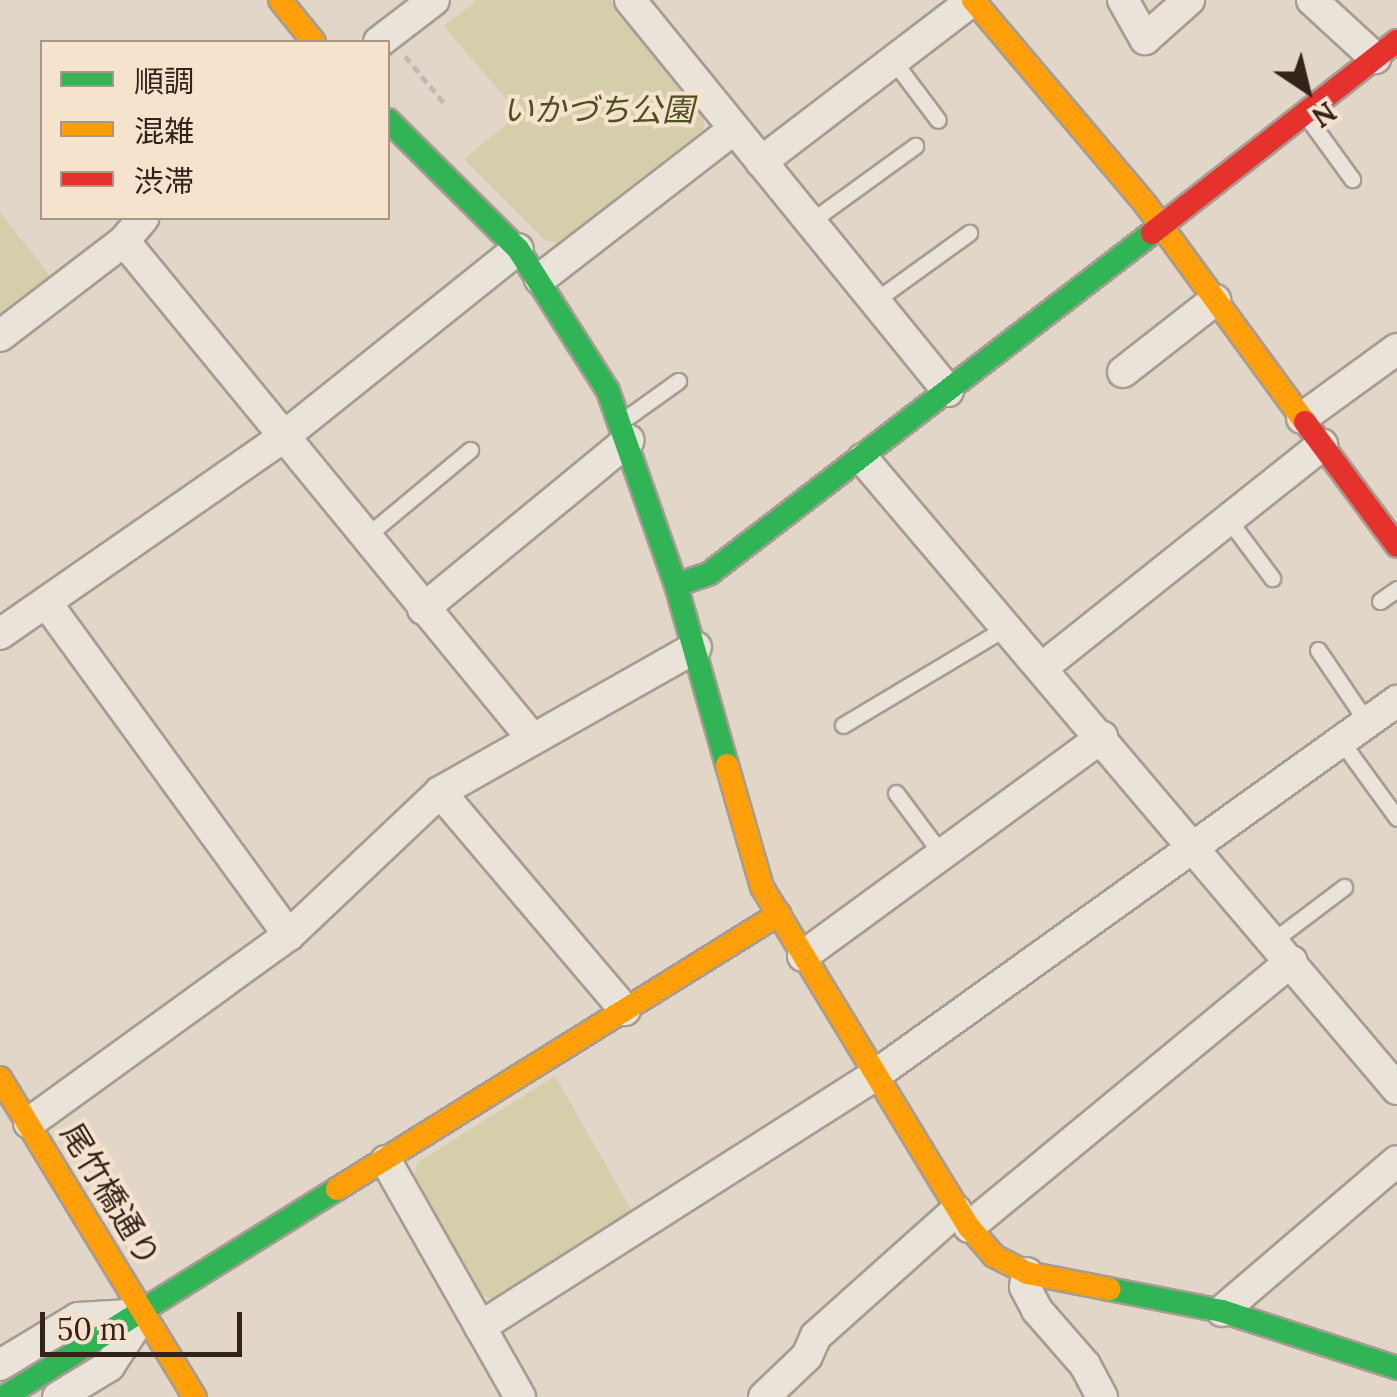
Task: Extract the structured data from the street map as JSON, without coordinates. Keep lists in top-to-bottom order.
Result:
{
  "streets": {
    "street": ["尾竹橋通り"]
  },
  "parks": ["いかづち公園"],
  "legend": ["順調", "混雑", "渋滞"],
  "scale_bar": "50 m",
  "north": "bottom right"
}
